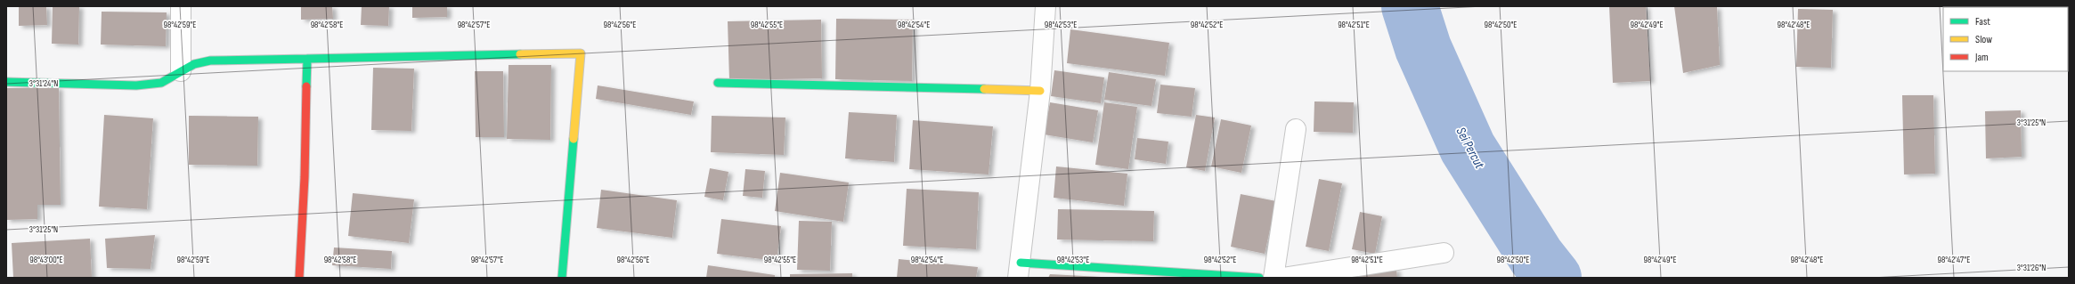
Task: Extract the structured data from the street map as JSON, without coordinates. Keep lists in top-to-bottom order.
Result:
{
  "water": ["Sei Percut"],
  "legend": ["Fast", "Slow", "Jam"],
  "coordinates": [
    "98°42'59\"E",
    "98°42'58\"E",
    "98°42'57\"E",
    "98°42'56\"E",
    "98°42'55\"E",
    "98°42'54\"E",
    "98°42'53\"E",
    "98°42'52\"E",
    "98°42'51\"E",
    "98°42'50\"E",
    "98°42'49\"E",
    "98°42'48\"E",
    "3°31'24\"N",
    "3°31'25\"N",
    "98°43'00\"E",
    "98°42'47\"E",
    "3°31'26\"N"
  ]
}
